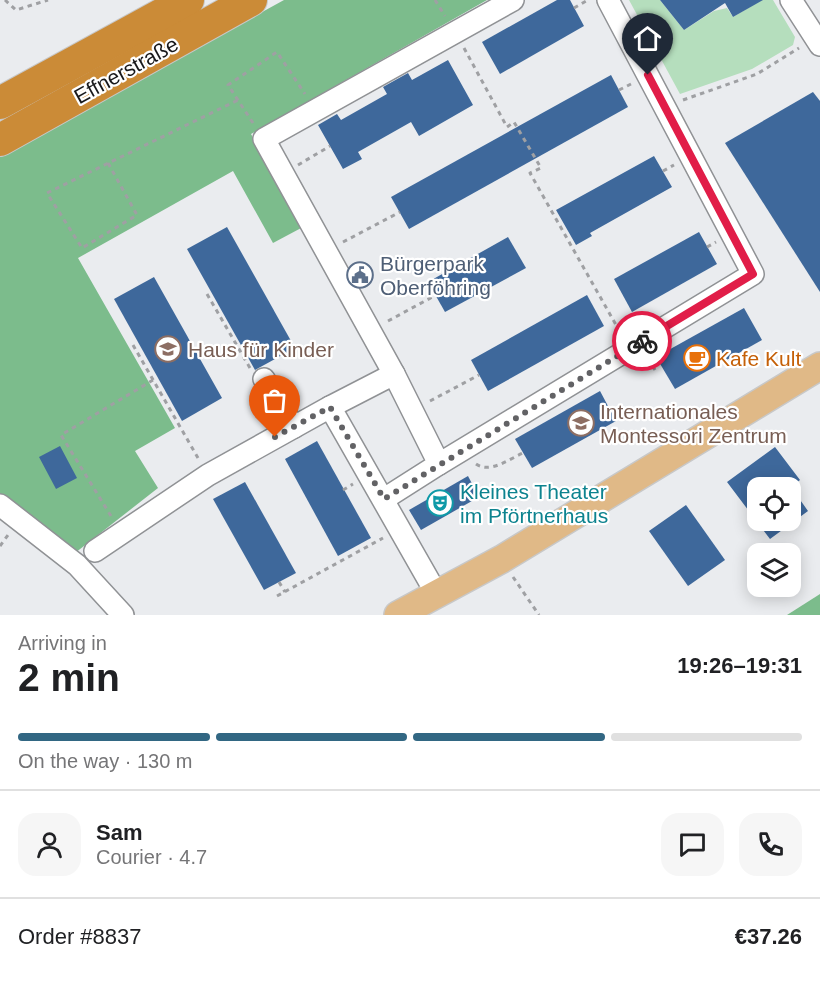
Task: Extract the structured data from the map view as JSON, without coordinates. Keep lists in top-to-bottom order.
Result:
{
  "streets": {
    "highway": ["Effnerstraße"]
  },
  "places": {
    "public building": ["Bürgerpark Oberföhring"],
    "school or university": ["Haus für Kinder", "Internationales Montessori Zentrum"],
    "cafe": ["Kafe Kult"],
    "theatre": ["Kleines Theater im Pförtnerhaus"]
  },
  "page": {
    "heading": ["2 min", "Arriving in", "19:26–19:31"],
    "panel": [
      "Sam",
      "Courier · 4.7",
      "Order #8837",
      "€37.26"
    ],
    "bar": "On the way · 130 m"
  }
}
